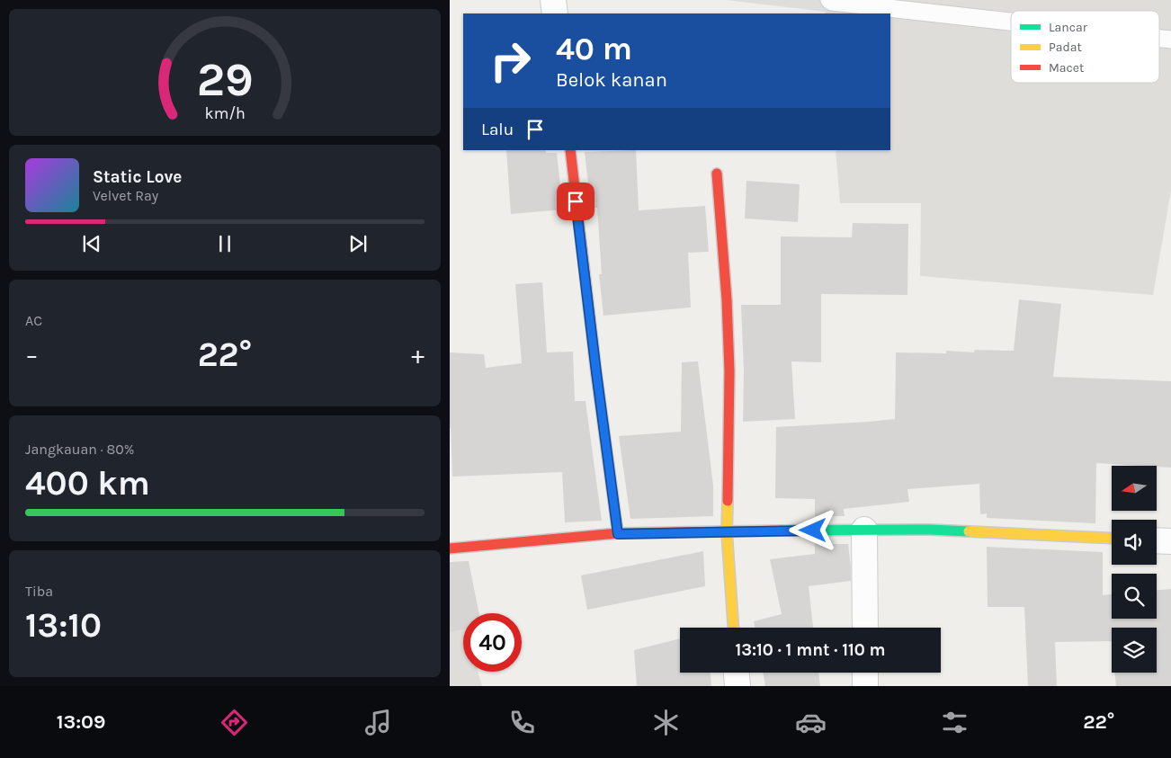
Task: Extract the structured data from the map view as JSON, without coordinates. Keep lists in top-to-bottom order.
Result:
{
  "legend": ["Lancar", "Padat", "Macet"],
  "north": "left",
  "page": {
    "turn": ["40 m", "Belok kanan"],
    "then": "Lalu",
    "song": ["Static Love", "Velvet Ray"],
    "tile": [
      "AC",
      ["Jangkauan · 80%", "400 km"],
      ["Tiba", "13:10"]
    ],
    "heat": ["−", "22°", "+"],
    "limit": "40",
    "trip": "13:10 · 1 mnt · 110 m",
    "tabs": ["13:09", "22°"],
    "gauge": ["29", "km/h"]
  }
}
